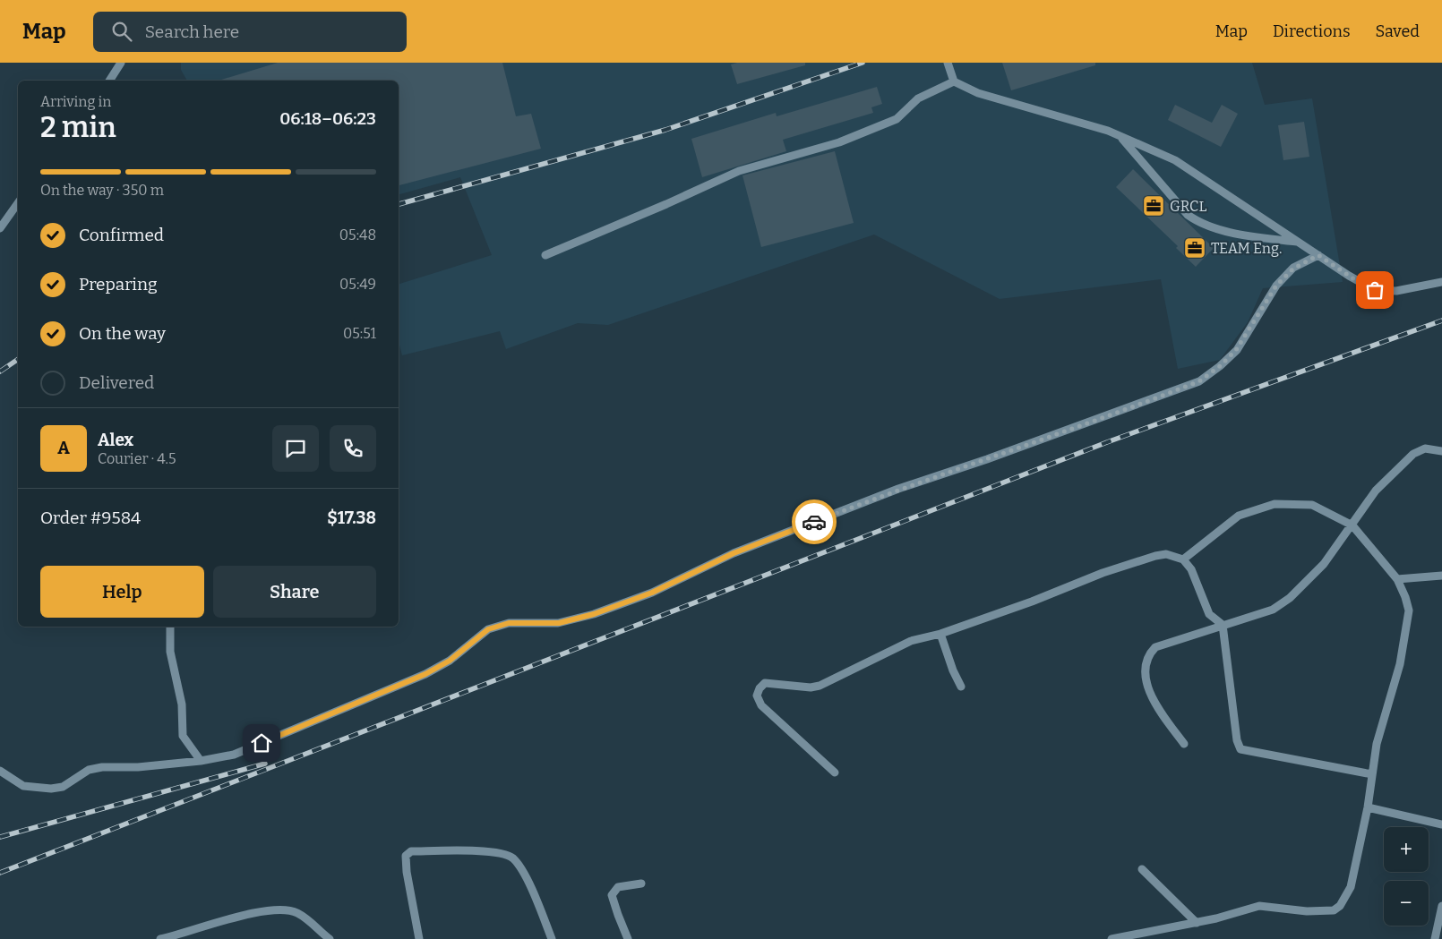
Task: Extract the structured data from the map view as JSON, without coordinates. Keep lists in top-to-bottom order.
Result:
{
  "places": {
    "office": ["GRCL", "TEAM Eng."]
  },
  "page": {
    "header": "Map",
    "search": "Search here",
    "nav": ["Map", "Directions", "Saved"],
    "heading": ["2 min", "Arriving in", "06:18–06:23"],
    "panel": [
      "Alex",
      "Courier · 4.5",
      "Order #9584",
      "$17.38"
    ],
    "bar": "On the way · 350 m",
    "list": [
      ["Confirmed", "05:48"],
      ["Preparing", "05:49"],
      ["On the way", "05:51"],
      "Delivered"
    ],
    "round": "A",
    "buttons": ["Help", "Share"],
    "map_buttons": ["+", "−"]
  }
}
